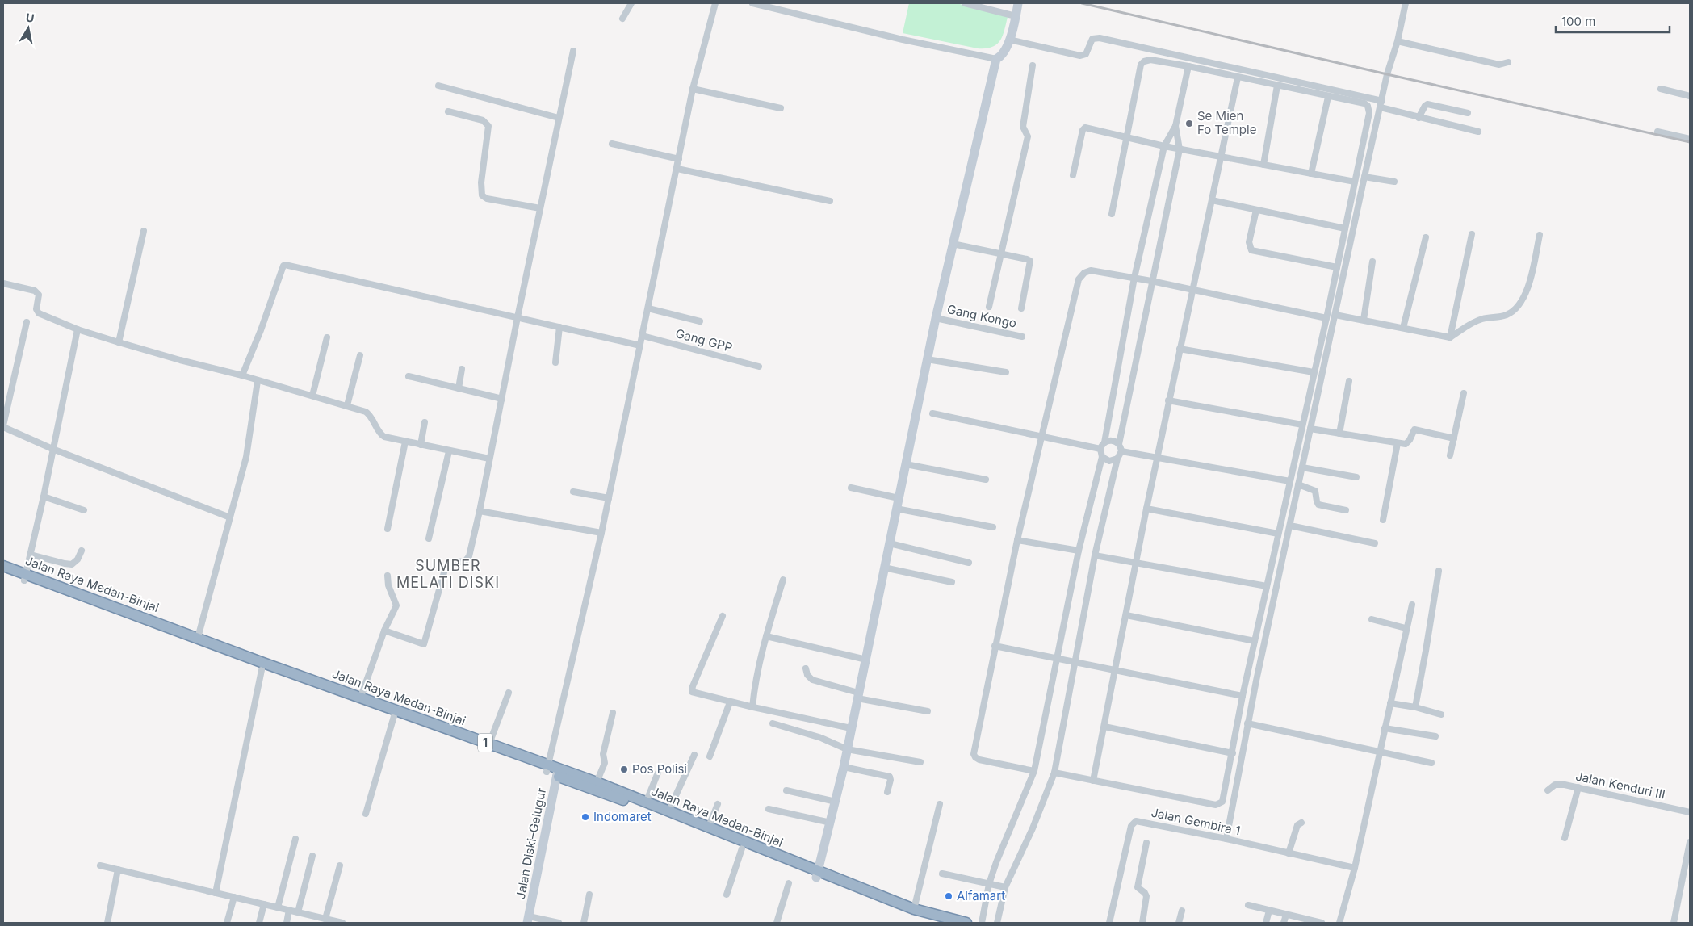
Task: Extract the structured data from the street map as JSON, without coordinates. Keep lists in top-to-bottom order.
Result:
{
  "streets": {
    "highway": ["Jalan Raya Medan-Binjai", "1"],
    "main road": ["Jalan Diski–Gelugur"],
    "street": [
      "Gang Kongo",
      "Gang GPP",
      "Jalan Kenduri III",
      "Jalan Gembira 1"
    ]
  },
  "crossings": [
    ["Jalan Raya Medan-Binjai", "Jalan Diski–Gelugur"]
  ],
  "districts": ["SUMBER MELATI DISKI"],
  "places": [
    "Se Mien Fo Temple",
    "Pos Polisi",
    "Indomaret",
    "Alfamart"
  ],
  "scale_bar": "100 m",
  "north": "top"
}
